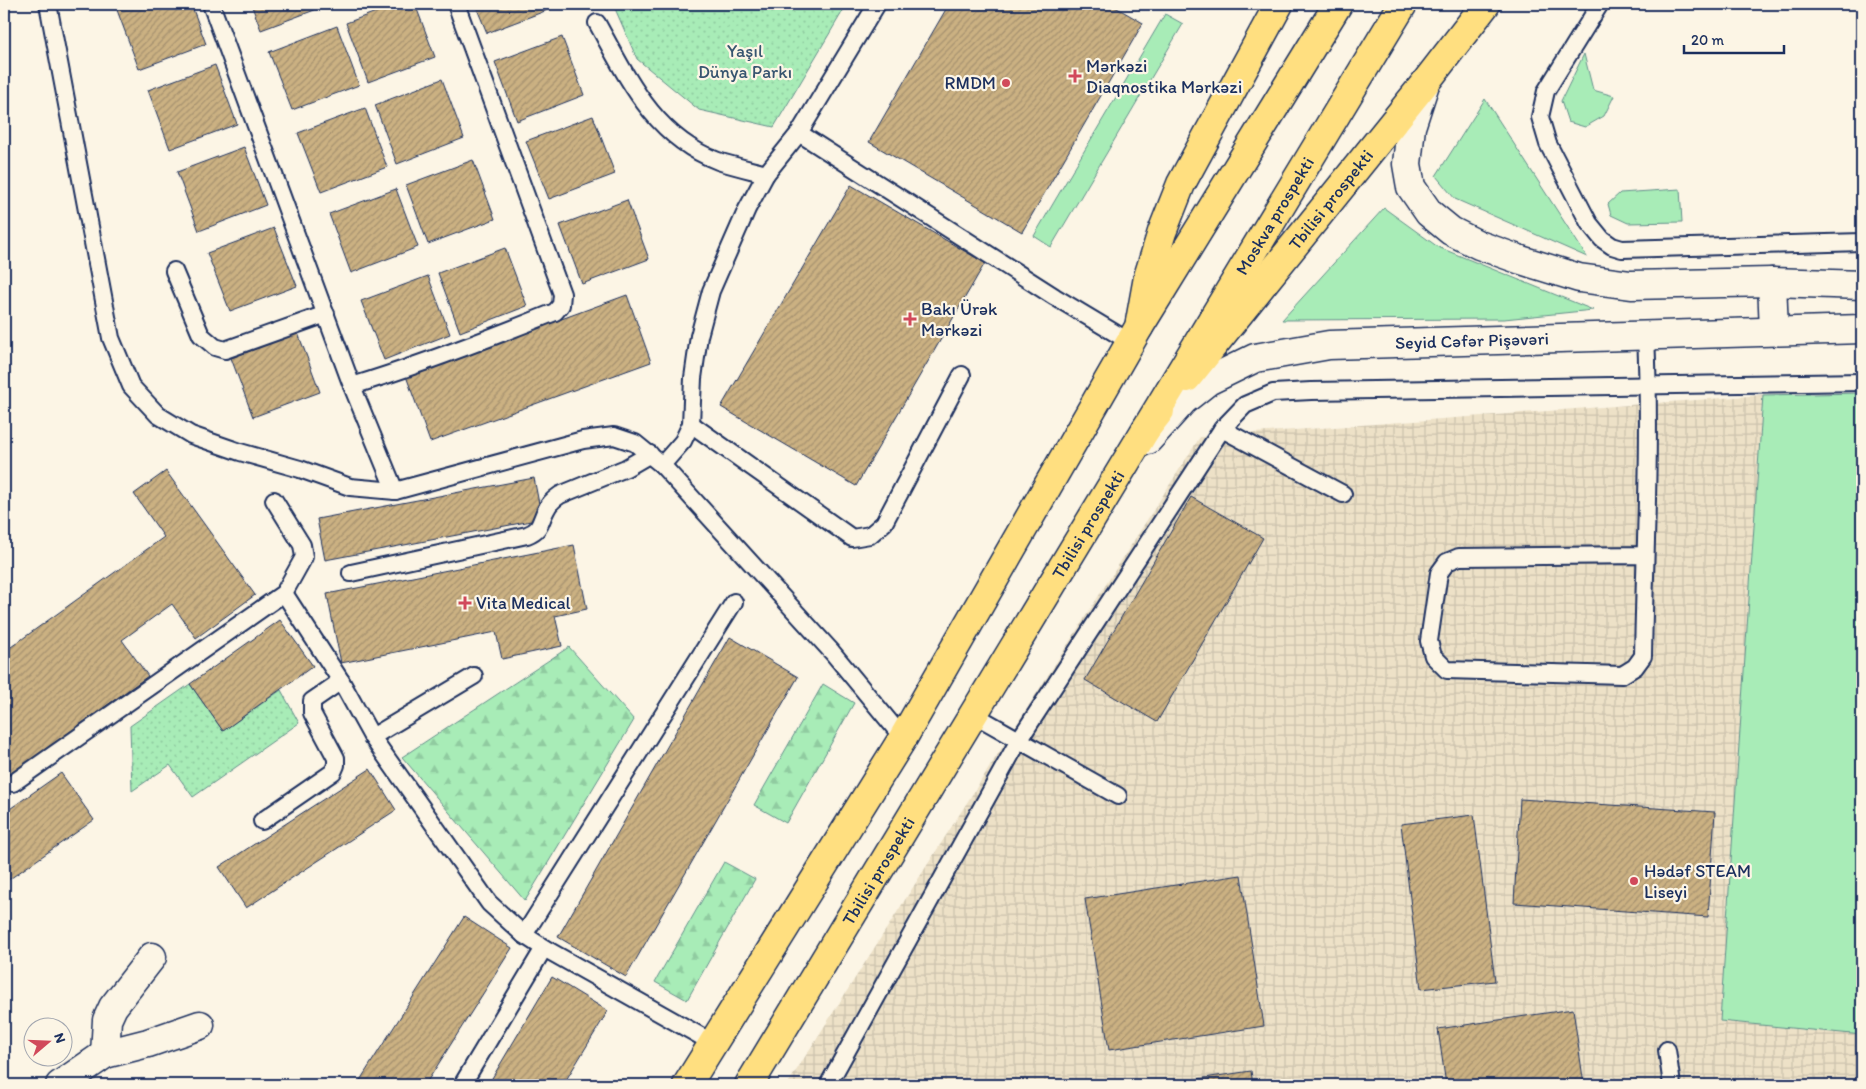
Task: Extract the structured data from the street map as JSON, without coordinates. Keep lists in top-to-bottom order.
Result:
{
  "streets": {
    "main road": ["Tbilisi prospekti", "Moskva prospekti"],
    "street": ["Seyid Cəfər Pişəvəri"]
  },
  "crossings": [
    ["Tbilisi prospekti", "Moskva prospekti"],
    ["Tbilisi prospekti", "Seyid Cəfər Pişəvəri"]
  ],
  "parks": ["Yaşıl Dünya Parkı"],
  "places": {
    "health": ["Mərkəzi Diaqnostika Mərkəzi", "Bakı Ürək Mərkəzi", "Vita Medical"],
    "other": ["RMDM", "Hədəf STEAM Liseyi"]
  },
  "scale_bar": "20 m",
  "north": "right"
}
